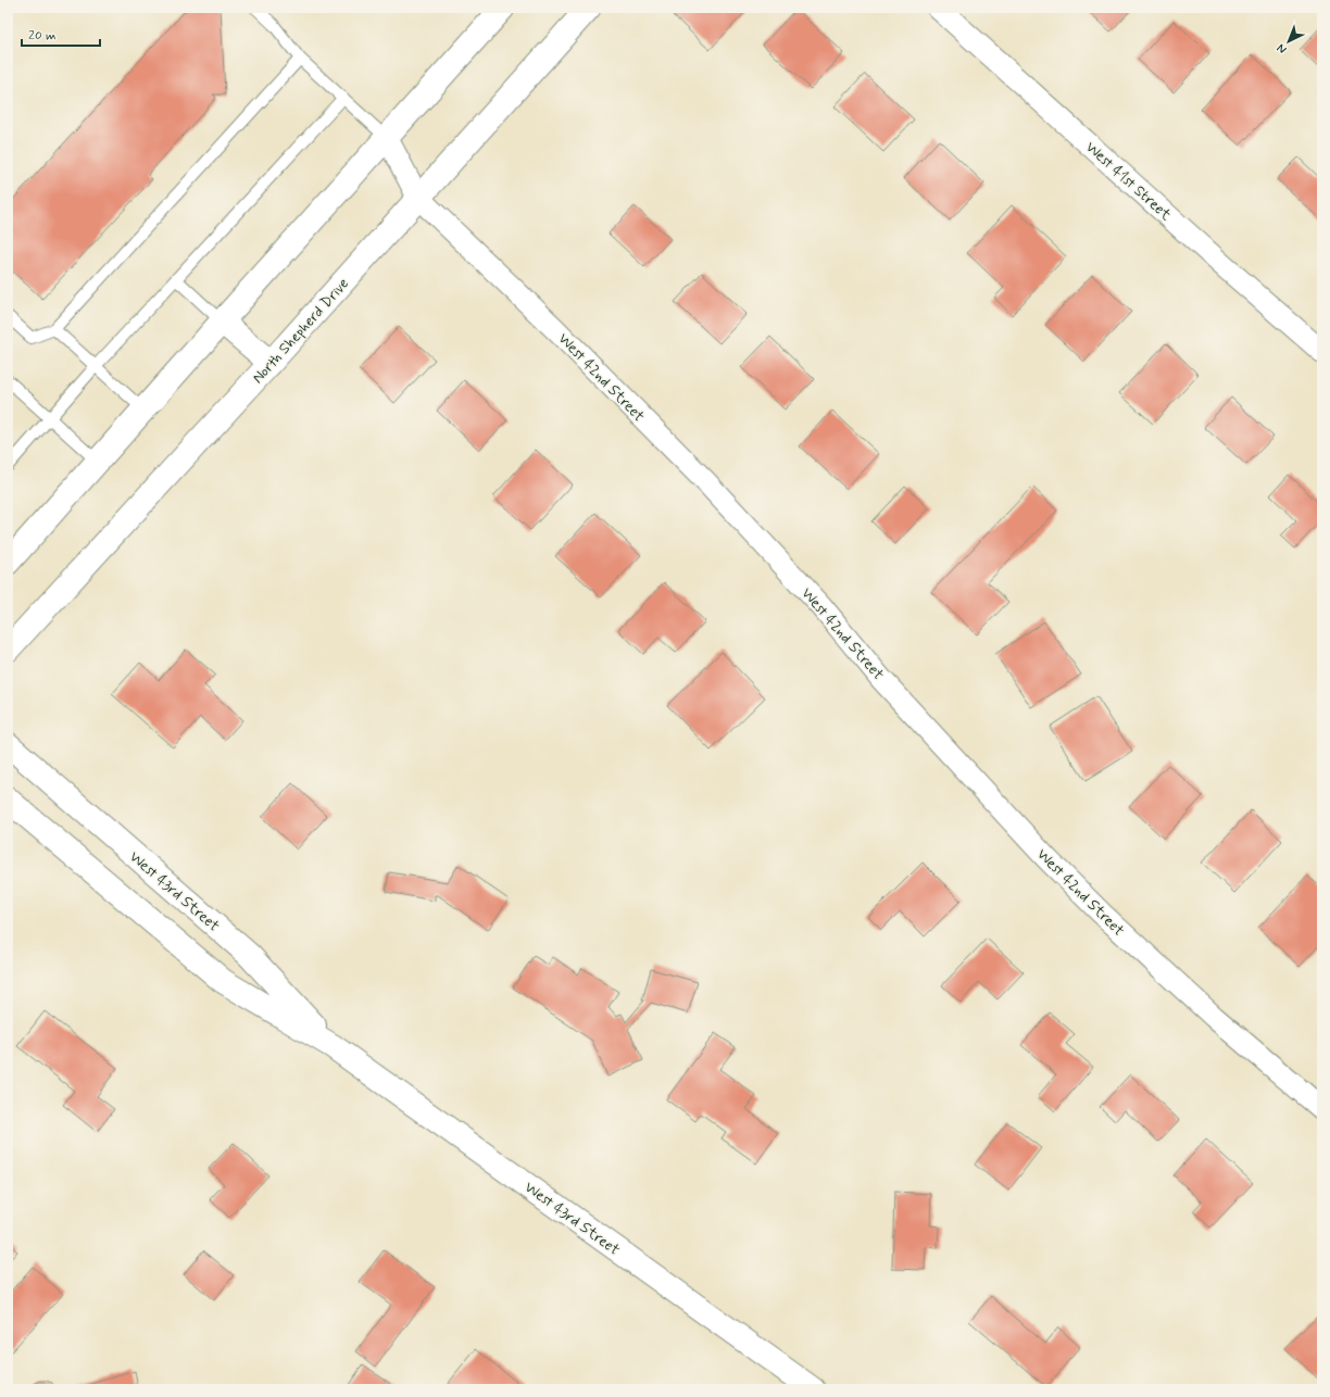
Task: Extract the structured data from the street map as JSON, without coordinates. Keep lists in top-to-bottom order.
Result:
{
  "streets": {
    "main road": ["North Shepherd Drive", "West 43rd Street"],
    "street": ["West 41st Street", "West 42nd Street"]
  },
  "crossings": [
    ["North Shepherd Drive", "West 42nd Street"]
  ],
  "scale_bar": "20 m",
  "north": "bottom left"
}
